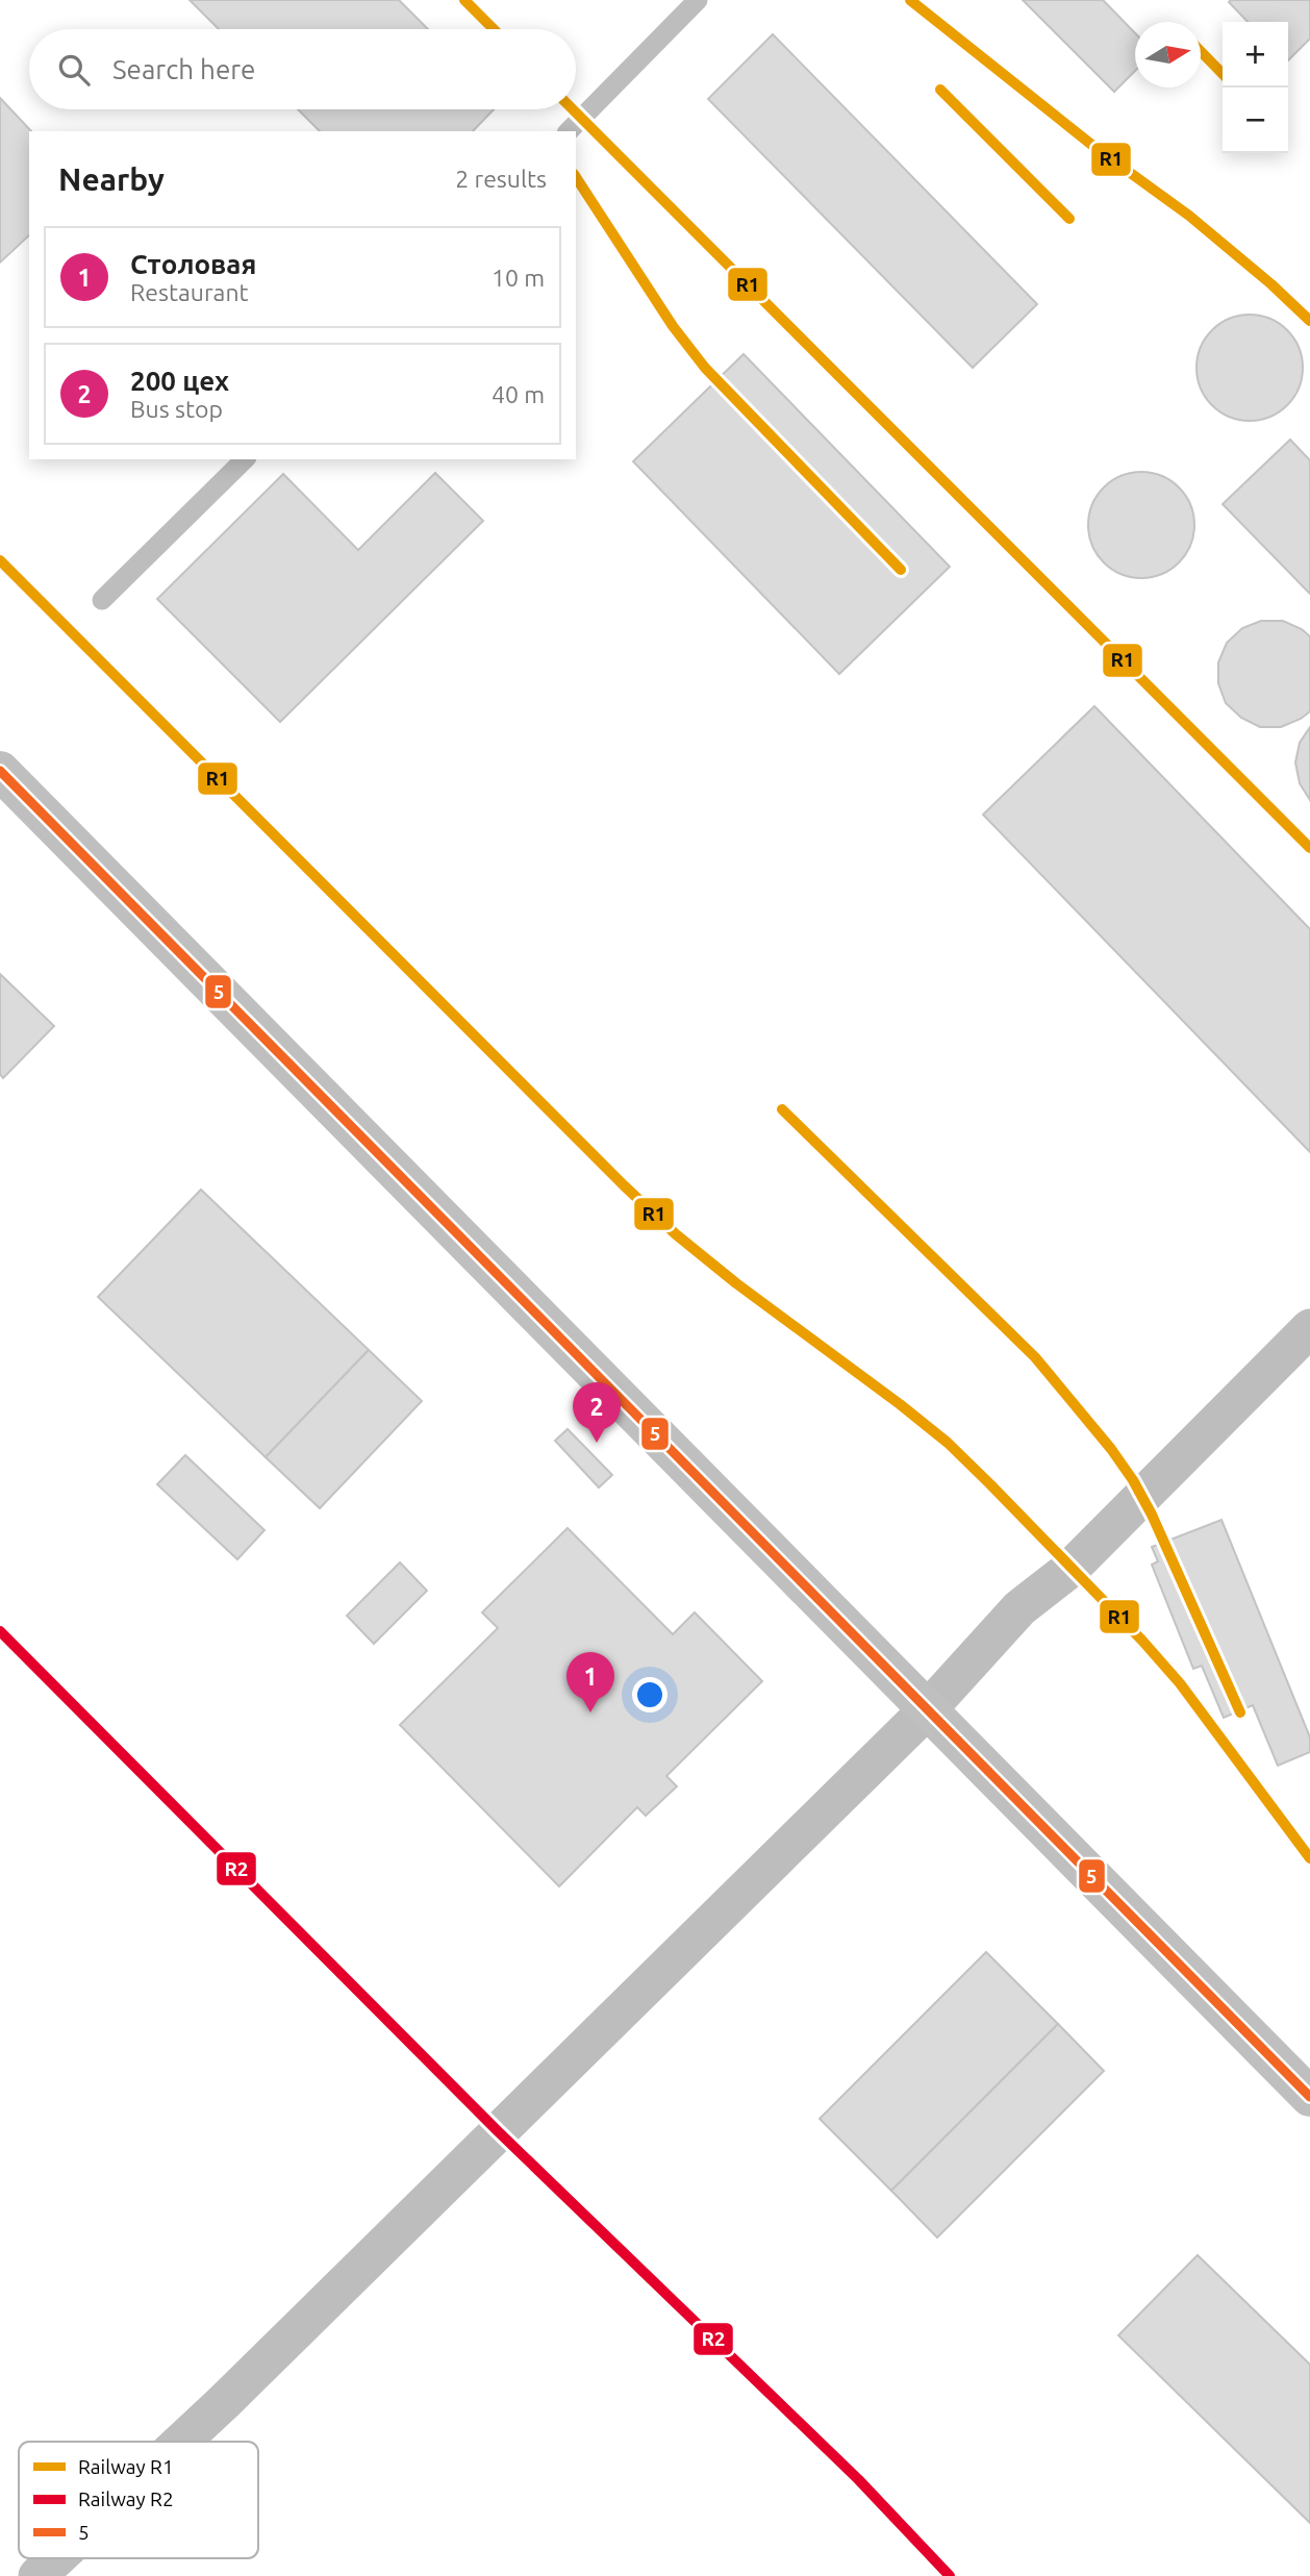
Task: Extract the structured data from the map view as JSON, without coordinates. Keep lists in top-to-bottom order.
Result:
{
  "lines": ["rail line R1", "transit line 5", "rail line R2"],
  "legend": ["Railway R1", "Railway R2", "5"],
  "north": "right",
  "page": {
    "map_buttons": ["+", "−"],
    "search": "Search here",
    "heading": ["Nearby", "2 results"],
    "list": [
      {
        "mark": "1",
        "name": "Cтоловая",
        "note": "Restaurant",
        "value": "10 m"
      },
      {
        "mark": "2",
        "name": "200 цех",
        "note": "Bus stop",
        "value": "40 m"
      }
    ],
    "pins": ["2", "1"]
  }
}
